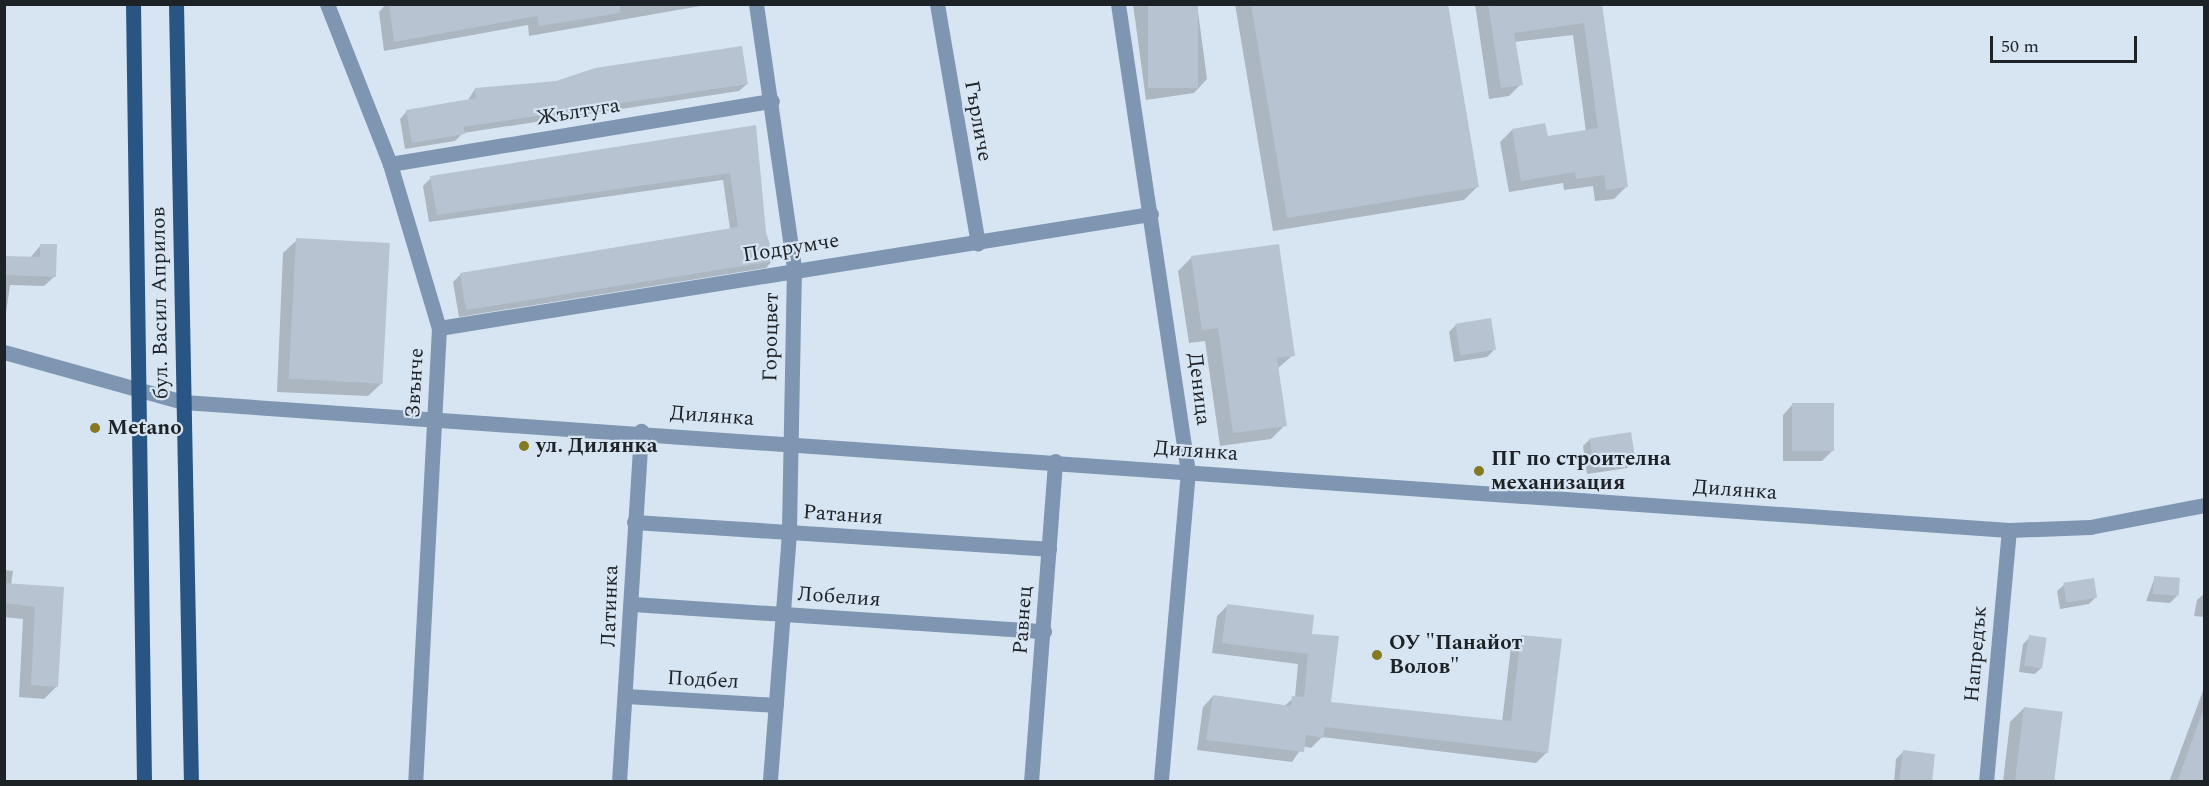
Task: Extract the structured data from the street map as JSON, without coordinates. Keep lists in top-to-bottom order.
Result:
{
  "streets": {
    "main road": ["бул. Васил Априлов"],
    "street": [
      "Жълтуга",
      "Гърличе",
      "Подрумче",
      "Гороцвет",
      "Звънче",
      "Деница",
      "Дилянка",
      "Ратания",
      "Лобелия",
      "Латинка",
      "Равнец",
      "Напредък",
      "Подбел"
    ]
  },
  "crossings": [
    ["Жълтуга", "Гороцвет"],
    ["Жълтуга", "Звънче"],
    ["Гърличе", "Подрумче"],
    ["Подрумче", "Гороцвет"],
    ["Подрумче", "Звънче"],
    ["Подрумче", "Деница"],
    ["бул. Васил Априлов", "Дилянка"],
    ["Гороцвет", "Дилянка"],
    ["Гороцвет", "Ратания"],
    ["Гороцвет", "Лобелия"],
    ["Гороцвет", "Подбел"],
    ["Звънче", "Дилянка"],
    ["Деница", "Дилянка"],
    ["Дилянка", "Латинка"],
    ["Дилянка", "Равнец"],
    ["Дилянка", "Напредък"],
    ["Ратания", "Латинка"],
    ["Ратания", "Равнец"],
    ["Лобелия", "Латинка"],
    ["Лобелия", "Равнец"],
    ["Латинка", "Подбел"]
  ],
  "places": [
    "Metano",
    "ул. Дилянка",
    "ПГ по строителна механизация",
    "ОУ \"Панайот Волов\""
  ],
  "scale_bar": "50 m"
}
